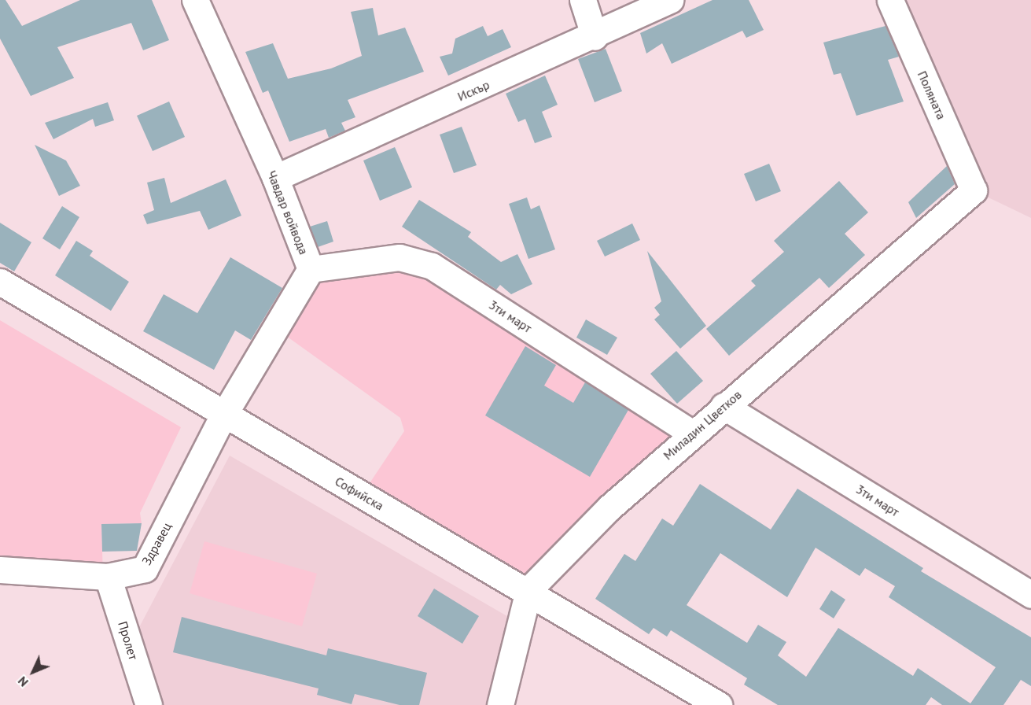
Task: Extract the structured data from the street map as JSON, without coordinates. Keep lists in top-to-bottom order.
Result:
{
  "streets": {
    "street": [
      "Искър",
      "Поляната",
      "Чавдар войвода",
      "3ти март",
      "Миладин Цветков",
      "Софийска",
      "Здравец",
      "Пролет"
    ]
  },
  "crossings": [
    ["Искър", "Чавдар войвода"],
    ["Поляната", "Миладин Цветков"],
    ["Чавдар войвода", "3ти март"],
    ["Чавдар войвода", "Софийска"],
    ["Чавдар войвода", "Здравец"],
    ["3ти март", "Миладин Цветков"],
    ["Миладин Цветков", "Софийска"],
    ["Софийска", "Здравец"],
    ["Здравец", "Пролет"]
  ],
  "north": "bottom left"
}
